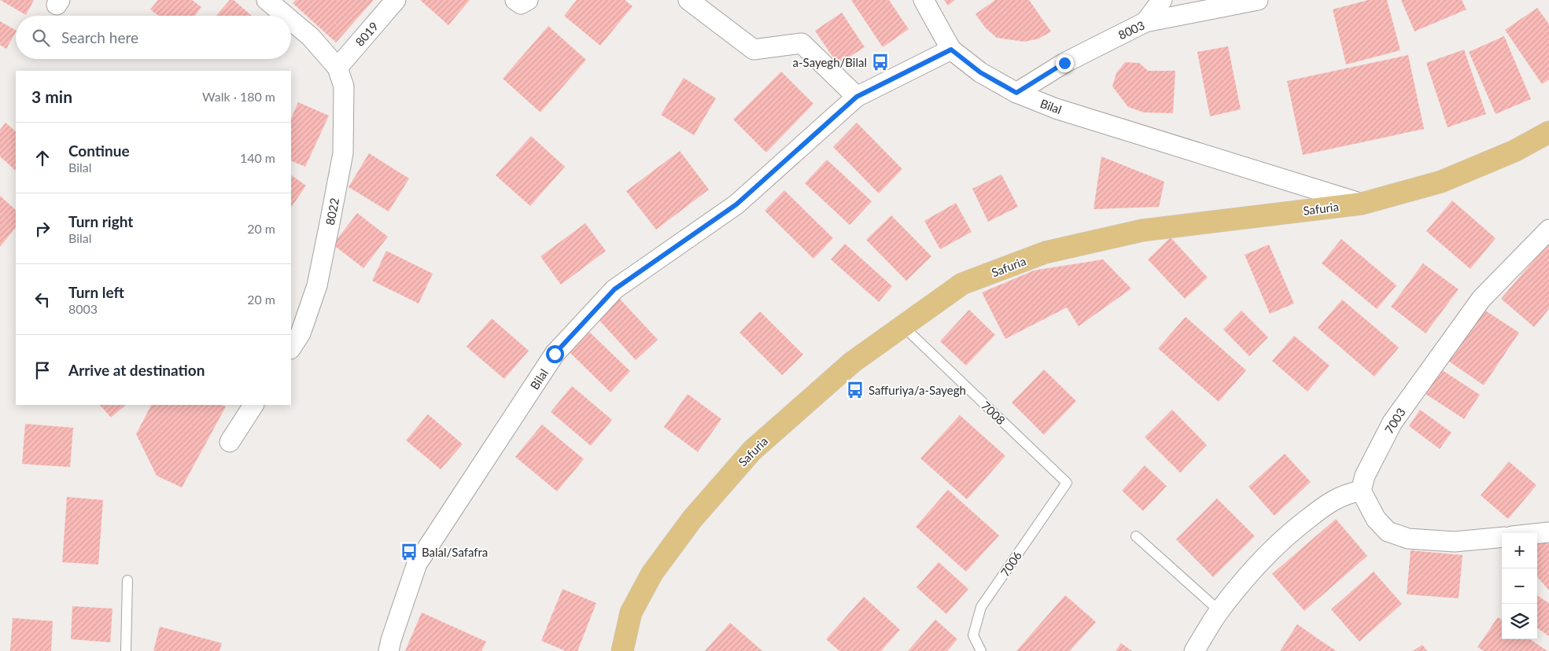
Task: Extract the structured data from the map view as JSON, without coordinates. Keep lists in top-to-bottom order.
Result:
{
  "streets": {
    "main road": ["Safuria"],
    "street": [
      "8003",
      "8019",
      "Bilal",
      "8022",
      "7003"
    ],
    "lane": ["7008", "7006"]
  },
  "crossings": [
    ["8003", "Bilal"],
    ["8019", "8022"],
    ["Bilal", "Safuria"],
    ["Safuria", "7008"],
    ["7008", "7006"]
  ],
  "places": {
    "bus stop": ["a-Sayegh/Bilal", "Saffuriya/a-Sayegh", "Balal/Safafra"]
  },
  "page": {
    "search": "Search here",
    "heading": ["3 min", "Walk · 180 m"],
    "list": [
      ["Continue", "Bilal", "140 m"],
      ["Turn right", "Bilal", "20 m"],
      ["Turn left", "8003", "20 m"],
      "Arrive at destination"
    ],
    "map_buttons": ["+", "−"]
  }
}
